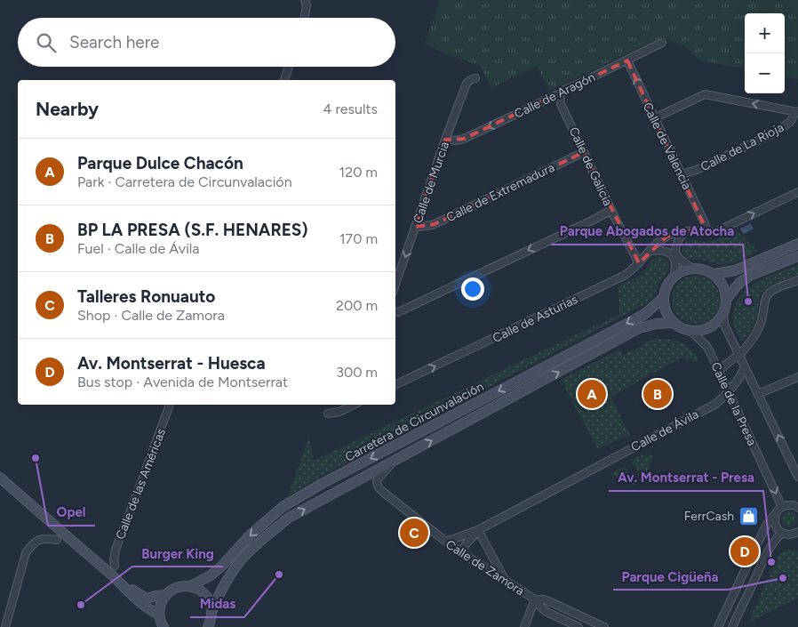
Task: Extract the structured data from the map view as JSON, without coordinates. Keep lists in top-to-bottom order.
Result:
{
  "streets": {
    "main road": ["Carretera de Circunvalación"],
    "street": [
      "Calle de Aragón",
      "Calle de Valencia",
      "Calle de La Rioja",
      "Calle de Galicia",
      "Calle de Murcia",
      "Calle de Extremadura",
      "Calle de Asturias",
      "Calle de la Presa",
      "Calle de Ávila",
      "Calle de las Américas",
      "Calle de Zamora"
    ]
  },
  "crossings": [
    ["Calle de Aragón", "Calle de Valencia"],
    ["Calle de Aragón", "Calle de Galicia"],
    ["Calle de Aragón", "Calle de Murcia"],
    ["Calle de Valencia", "Calle de La Rioja"],
    ["Calle de Galicia", "Calle de Extremadura"],
    ["Calle de Galicia", "Calle de Asturias"],
    ["Calle de Murcia", "Calle de Extremadura"],
    ["Calle de la Presa", "Carretera de Circunvalación"],
    ["Calle de la Presa", "Calle de Ávila"],
    ["Carretera de Circunvalación", "Calle de Zamora"],
    ["Calle de Ávila", "Calle de Zamora"]
  ],
  "one_way": ["Calle de Aragón", "Calle de Asturias"],
  "places": {
    "other": [
      "Parque Abogados de Atocha",
      "Opel",
      "Av. Montserrat - Presa",
      "Midas",
      "Parque Cigüeña",
      "Burger King"
    ],
    "shop": ["FerrCash"]
  },
  "page": {
    "map_buttons": ["+", "−"],
    "search": "Search here",
    "heading": ["Nearby", "4 results"],
    "list": [
      {
        "mark": "A",
        "name": "Parque Dulce Chacón",
        "note": "Park · Carretera de Circunvalación",
        "value": "120 m"
      },
      {
        "mark": "B",
        "name": "BP LA PRESA (S.F. HENARES)",
        "note": "Fuel · Calle de Ávila",
        "value": "170 m"
      },
      {
        "mark": "C",
        "name": "Talleres Ronuauto",
        "note": "Shop · Calle de Zamora",
        "value": "200 m"
      },
      {
        "mark": "D",
        "name": "Av. Montserrat - Huesca",
        "note": "Bus stop · Avenida de Montserrat",
        "value": "300 m"
      }
    ],
    "pins": [
      "A",
      "B",
      "C",
      "D"
    ]
  }
}
